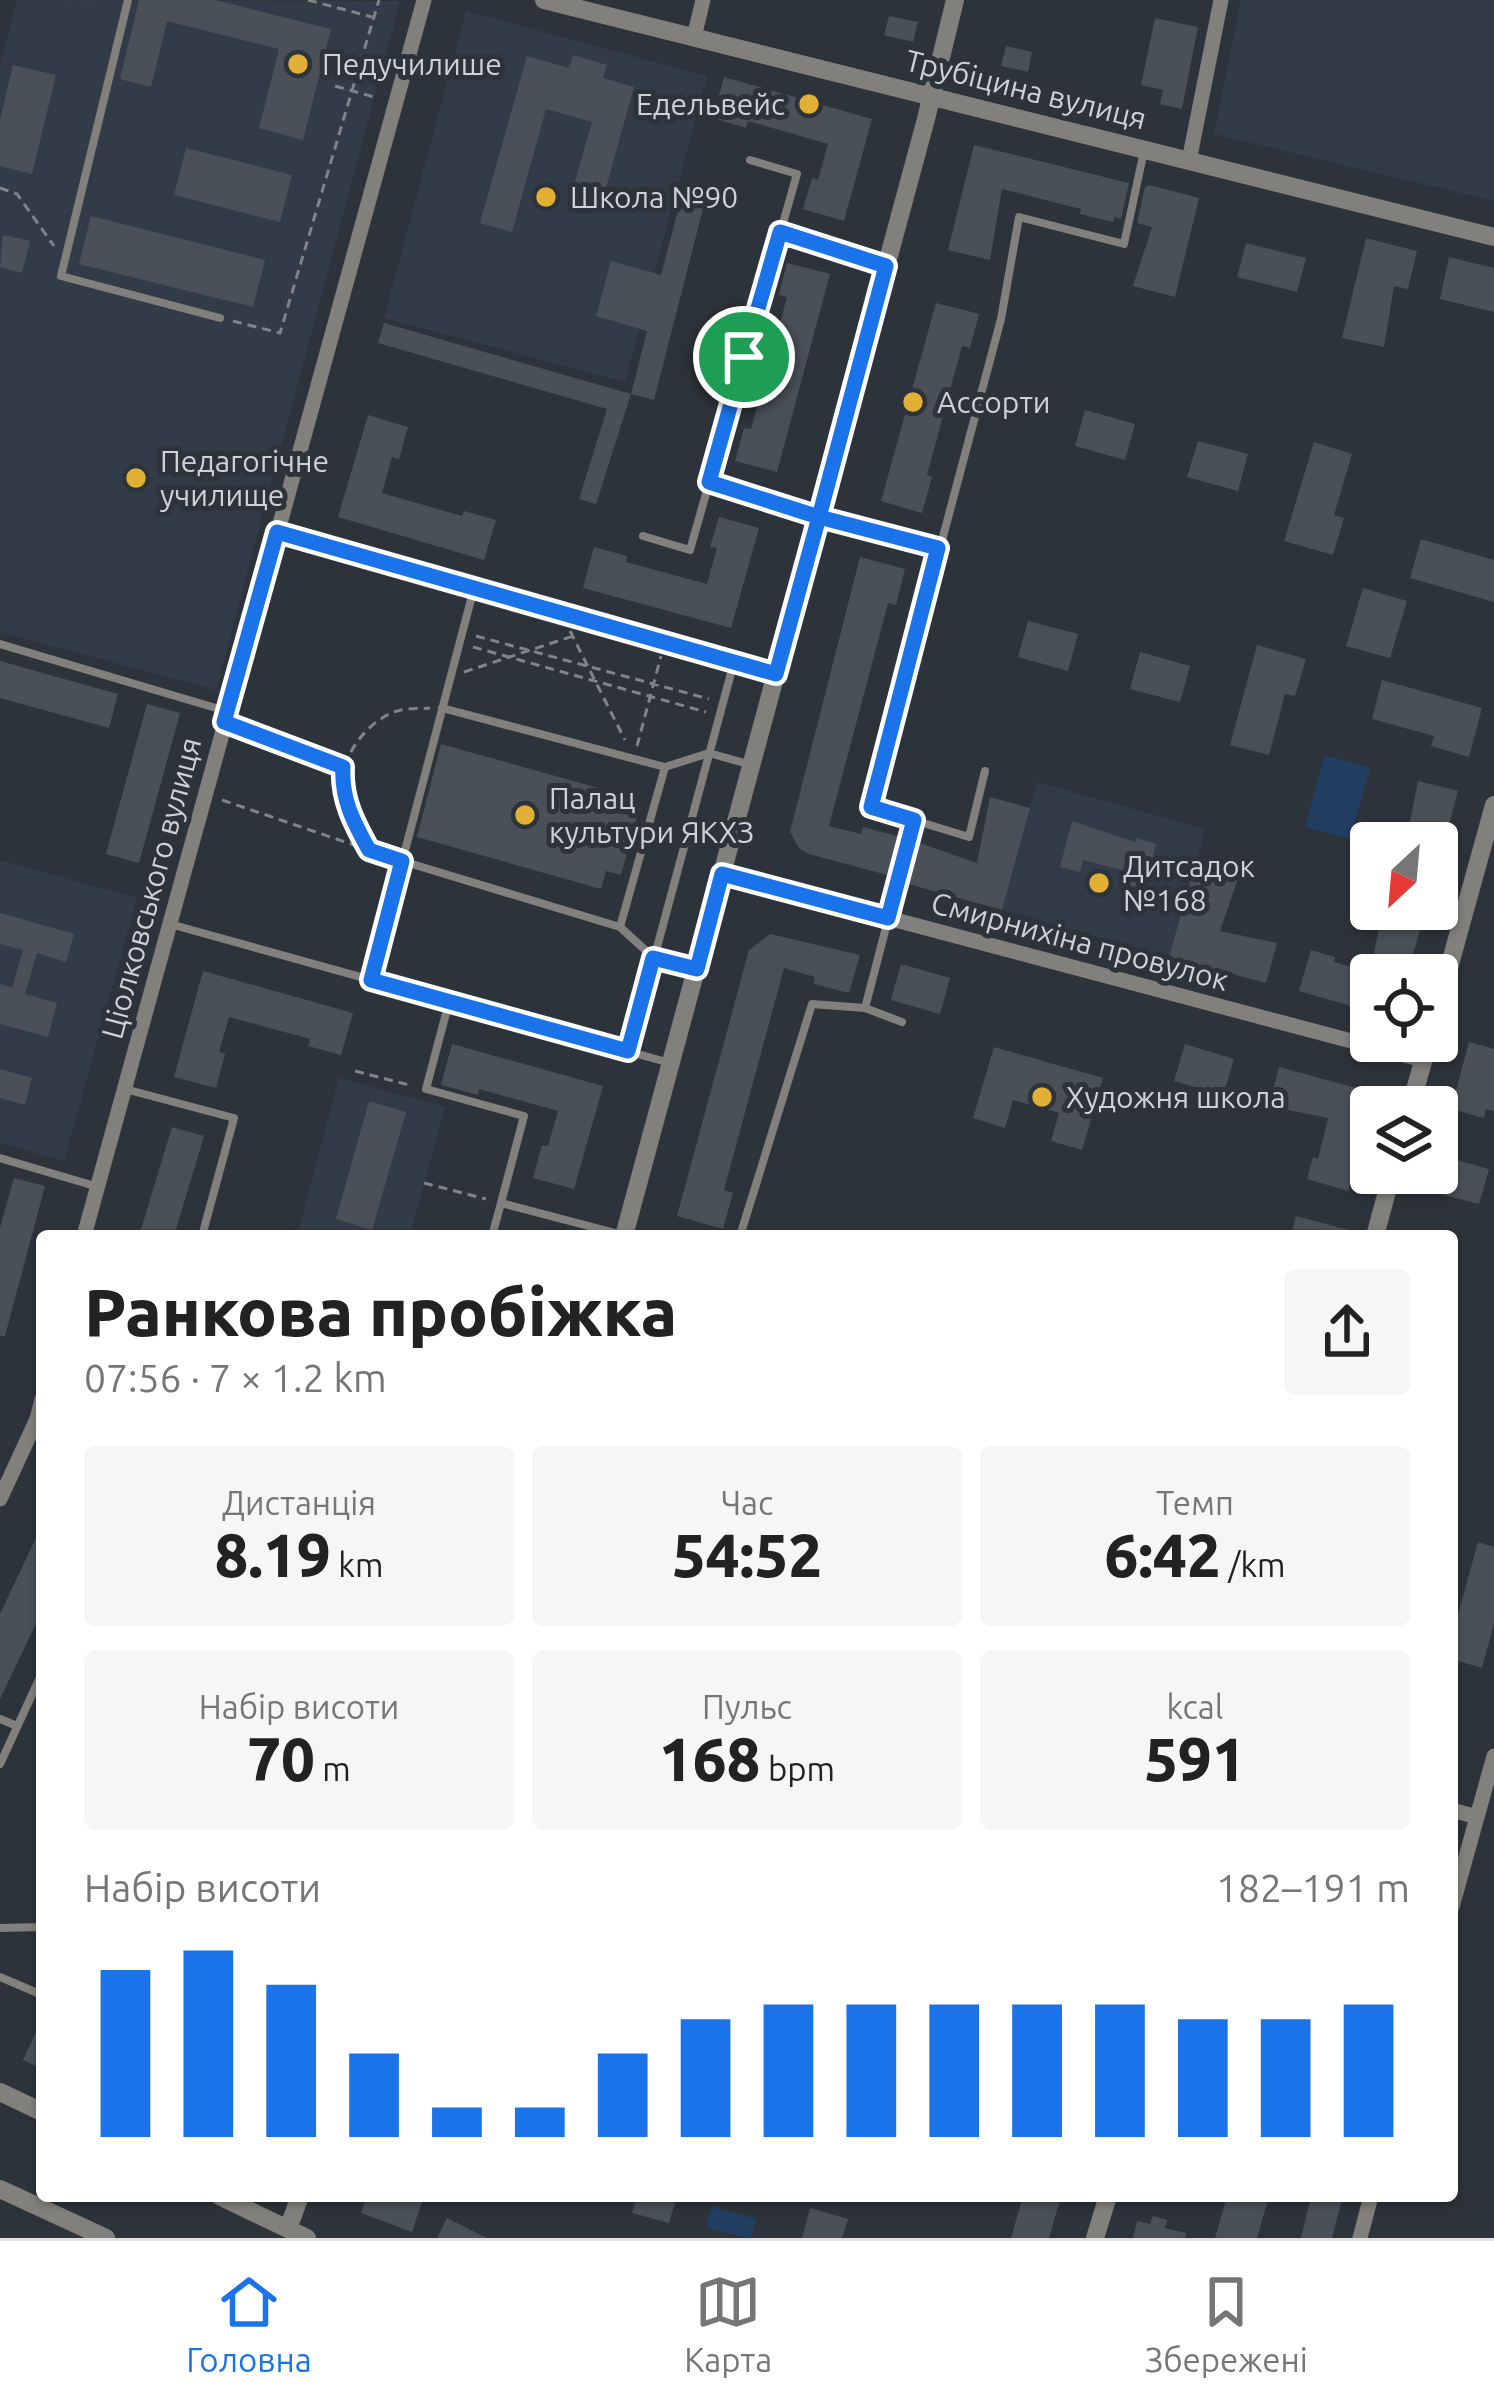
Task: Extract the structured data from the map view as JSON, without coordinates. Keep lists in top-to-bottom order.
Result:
{
  "streets": {
    "street": ["Трубіцина вулиця", "Ціолковського вулиця", "Смирнихіна провулок"]
  },
  "places": [
    "Педучилише",
    "Едельвейс",
    "Школа №90",
    "Ассорти",
    "Педагогічне училище",
    "Палац культури ЯКХЗ",
    "Дитсадок №168",
    "Художня школа"
  ],
  "north": "bottom left",
  "page": {
    "heading": ["Ранкова пробіжка", "07:56 · 7 × 1.2 km"],
    "stats": [
      ["Дистанція", "8.19 km"],
      ["Час", "54:52"],
      ["Темп", "6:42 /km"],
      ["Набір висоти", "70 m"],
      ["Пульс", "168 bpm"],
      ["kcal", "591"]
    ],
    "chart": ["Набір висоти", "182–191 m"],
    "tabs": ["Головна", "Карта", "Збережені"]
  }
}
